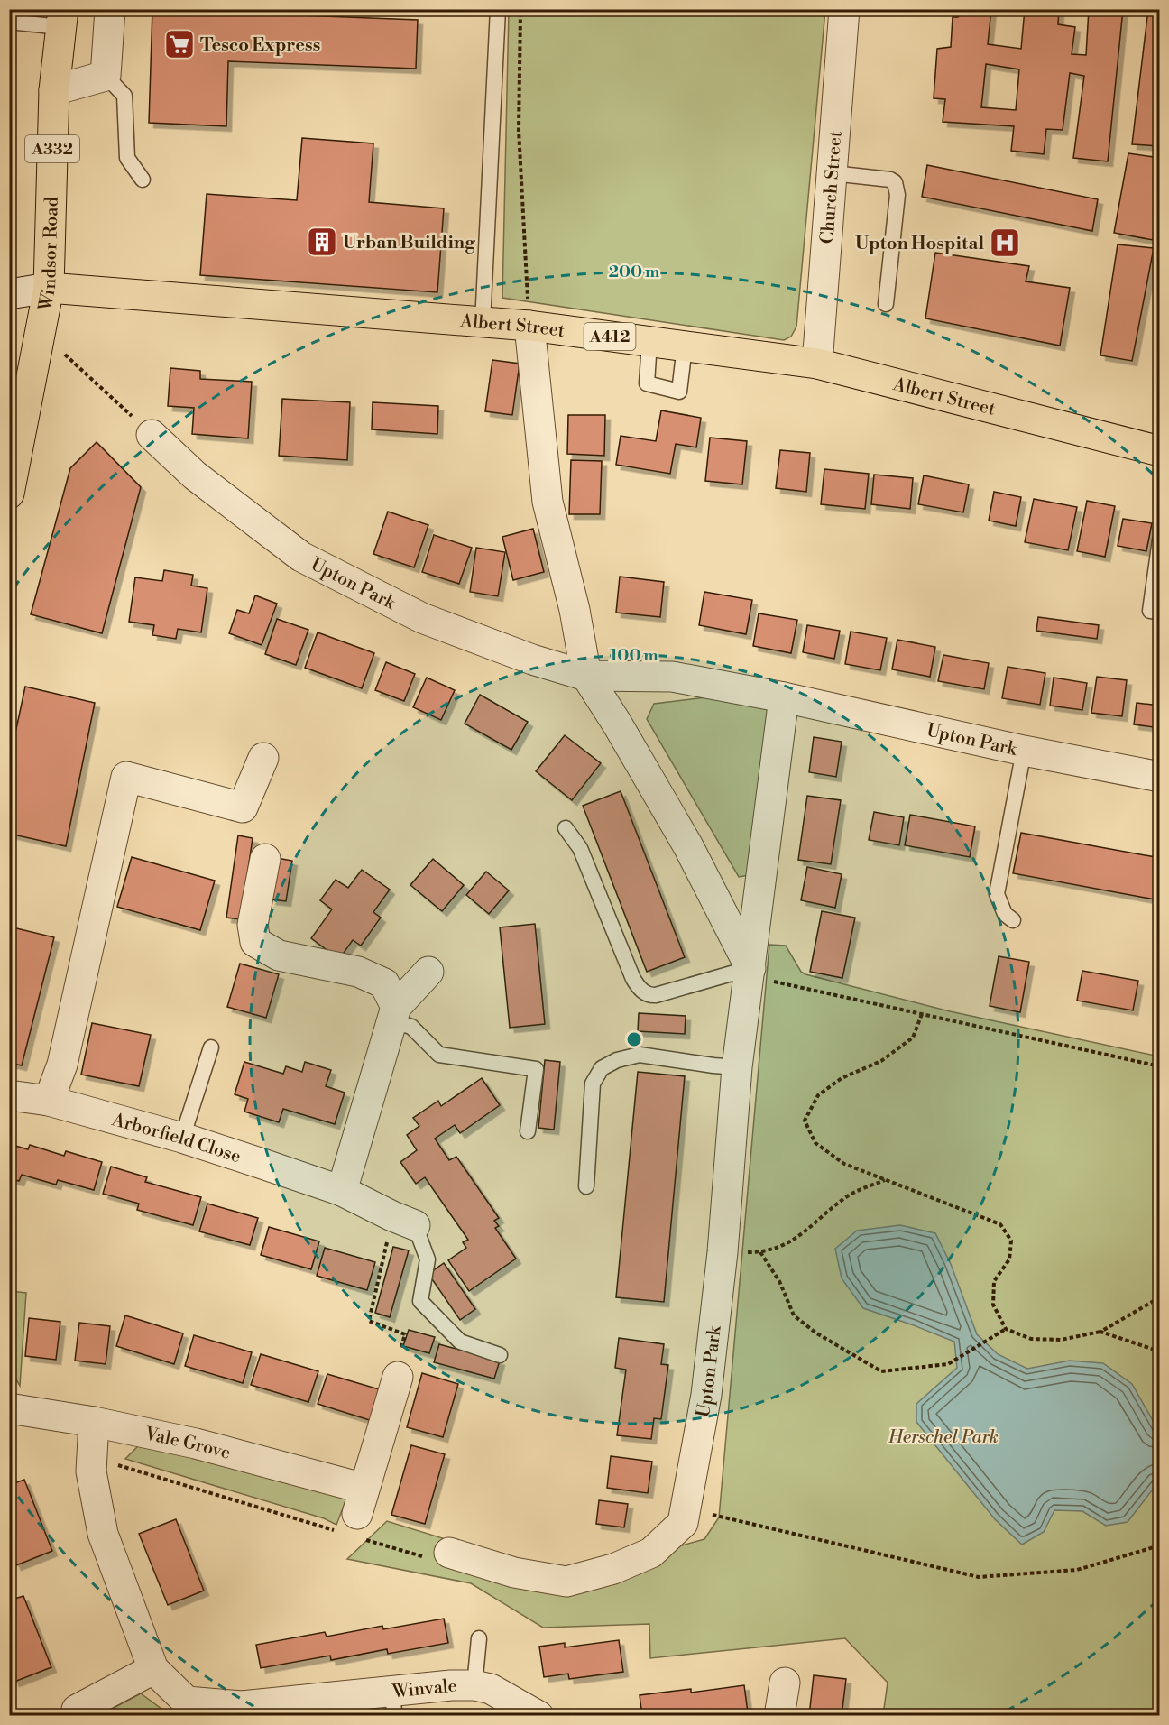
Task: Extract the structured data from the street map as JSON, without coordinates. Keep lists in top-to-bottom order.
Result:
{
  "streets": {
    "main road": [
      "A332",
      "Windsor Road",
      "Albert Street",
      "A412"
    ],
    "street": [
      "Church Street",
      "Upton Park",
      "Arborfield Close",
      "Vale Grove",
      "Winvale"
    ]
  },
  "crossings": [
    ["Church Street", "Albert Street"],
    ["Windsor Road", "Albert Street"],
    ["Vale Grove", "Winvale"]
  ],
  "parks": ["Herschel Park"],
  "places": {
    "supermarket": ["Tesco Express"],
    "building": ["Urban Building"],
    "hospital": ["Upton Hospital"]
  },
  "rings": ["200 m", "100 m"]
}
